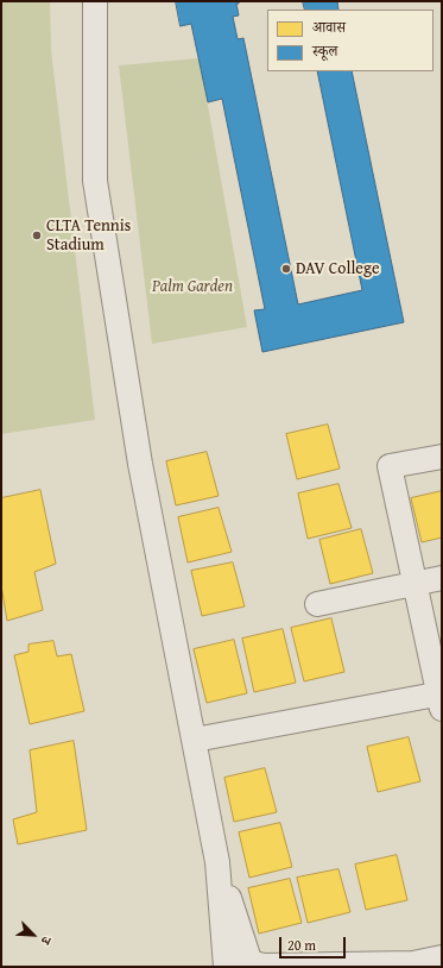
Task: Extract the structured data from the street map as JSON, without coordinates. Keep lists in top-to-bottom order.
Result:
{
  "parks": ["Palm Garden"],
  "places": ["CLTA Tennis Stadium", "DAV College"],
  "legend": ["आवास", "स्कूल"],
  "scale_bar": "20 m",
  "north": "bottom right"
}
